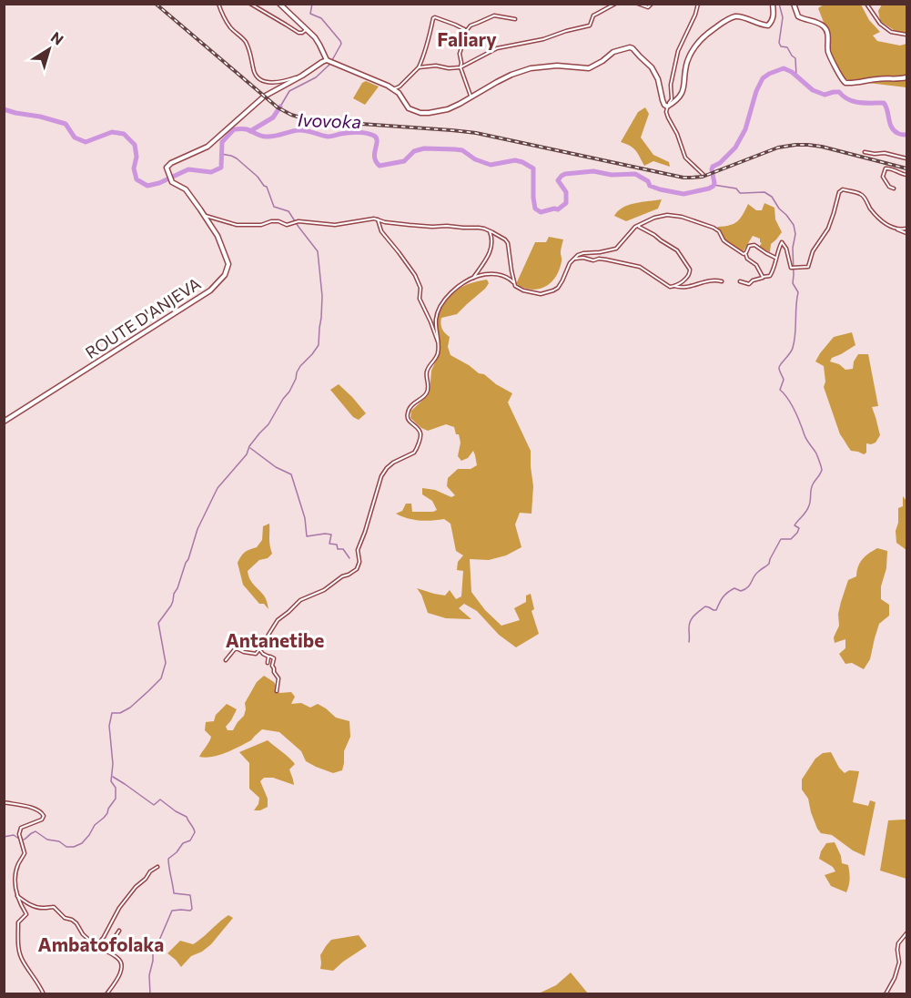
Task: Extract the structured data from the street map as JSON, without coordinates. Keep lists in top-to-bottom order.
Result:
{
  "streets": {
    "street": ["ROUTE D'ANJEVA"]
  },
  "districts": ["Faliary", "Antanetibe", "Ambatofolaka"],
  "water": ["Ivovoka"],
  "north": "top right"
}
